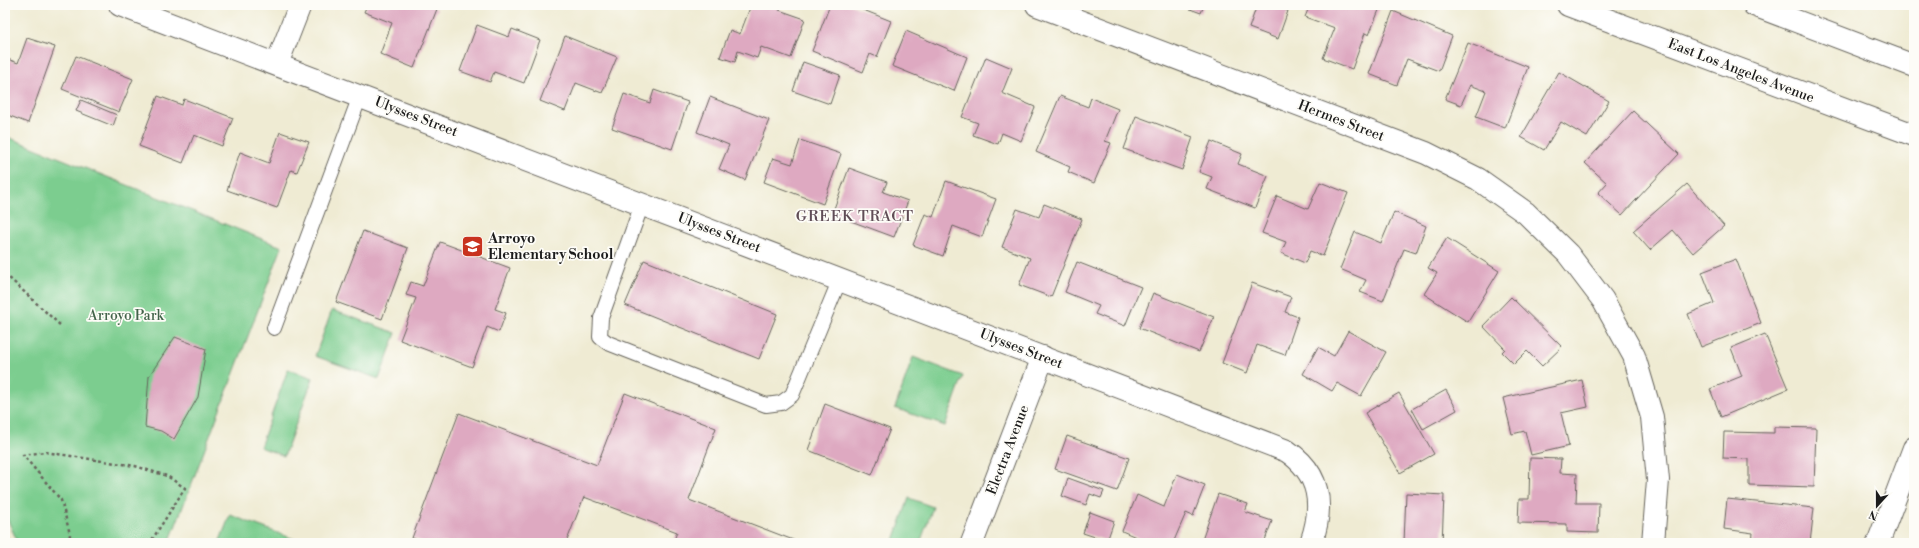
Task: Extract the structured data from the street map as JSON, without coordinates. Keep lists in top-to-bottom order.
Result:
{
  "streets": {
    "street": [
      "East Los Angeles Avenue",
      "Ulysses Street",
      "Hermes Street",
      "Electra Avenue"
    ]
  },
  "crossings": [
    ["Ulysses Street", "Electra Avenue"]
  ],
  "districts": ["GREEK TRACT"],
  "parks": ["Arroyo Park"],
  "places": {
    "school or university": ["Arroyo Elementary School"]
  },
  "north": "bottom"
}
